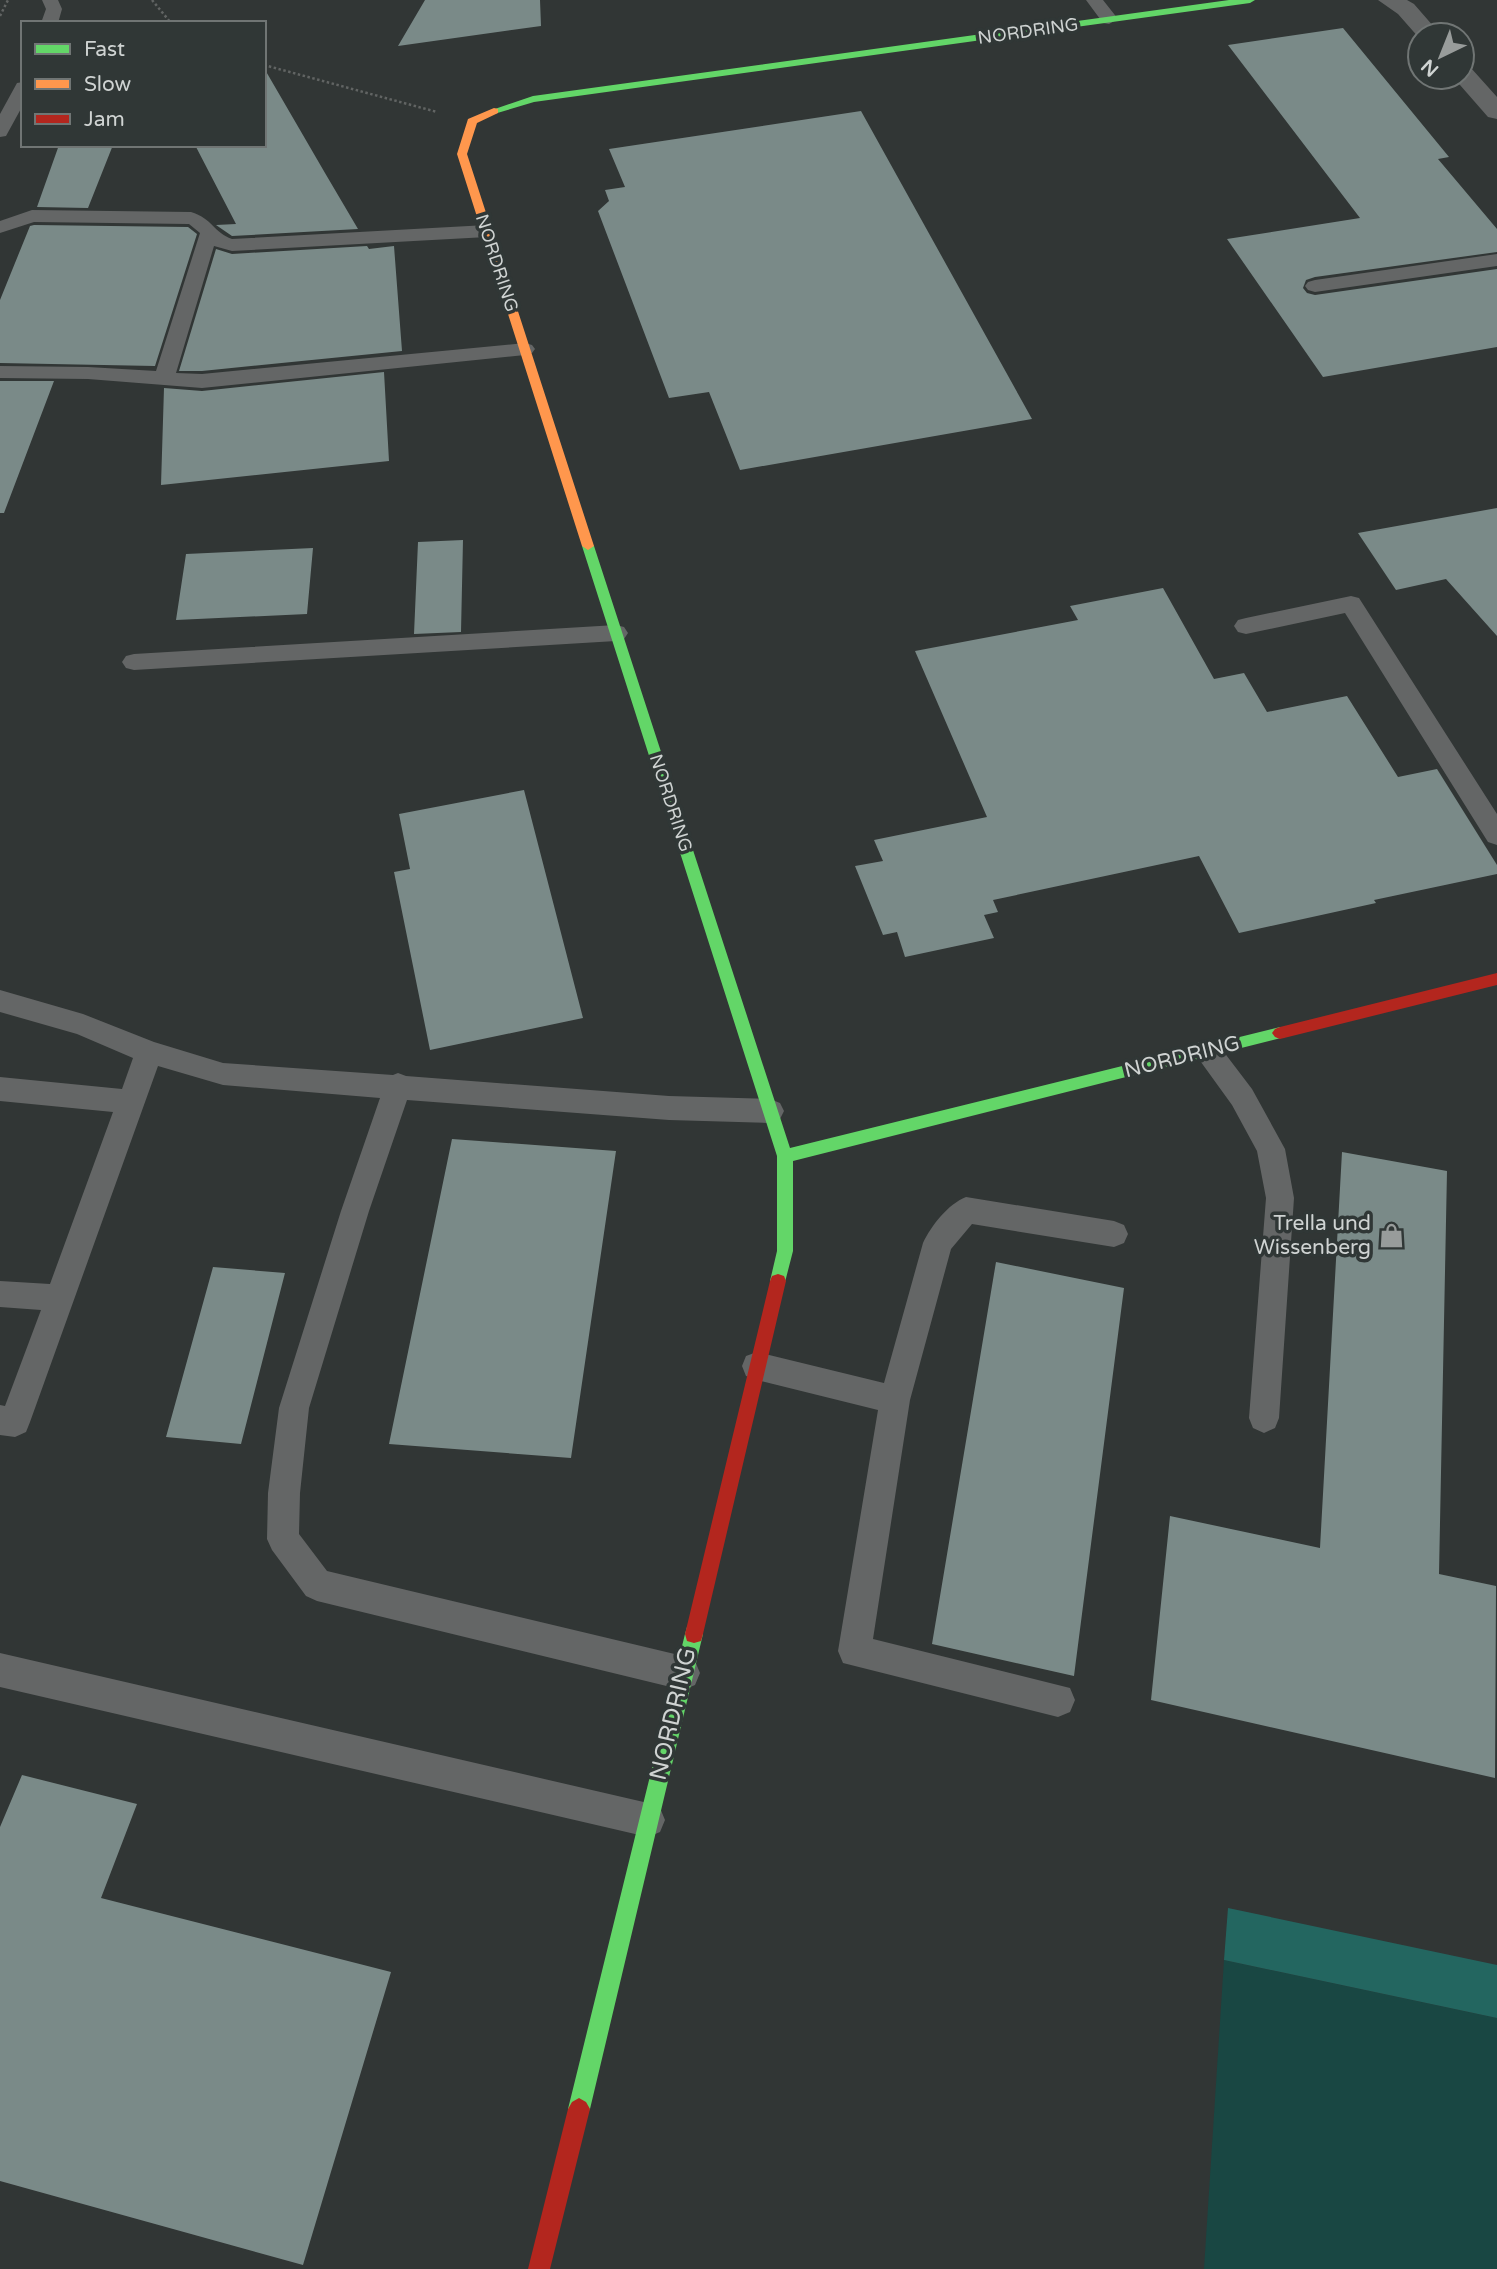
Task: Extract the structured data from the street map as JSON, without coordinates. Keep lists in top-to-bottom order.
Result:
{
  "streets": {
    "street": ["NORDRING"]
  },
  "places": {
    "shop": ["Trella und Wissenberg"]
  },
  "legend": ["Fast", "Slow", "Jam"],
  "north": "bottom left"
}
